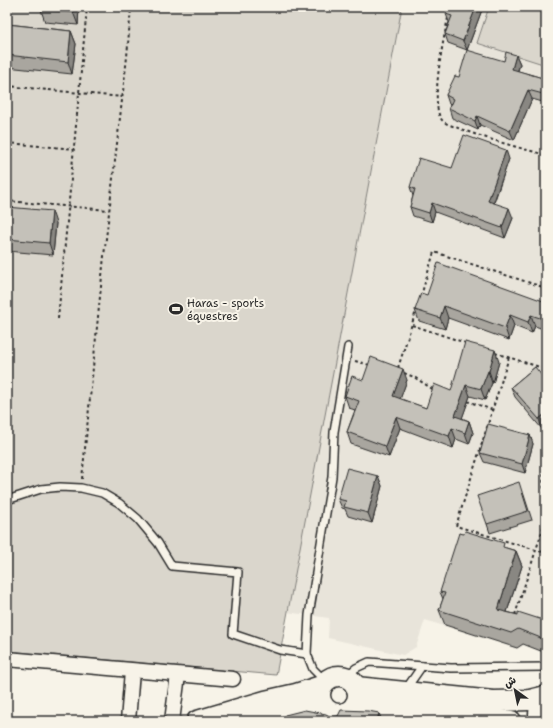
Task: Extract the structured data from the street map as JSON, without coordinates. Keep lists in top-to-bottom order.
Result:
{
  "places": {
    "sports": ["Haras - sports équestres"]
  },
  "north": "top left"
}
